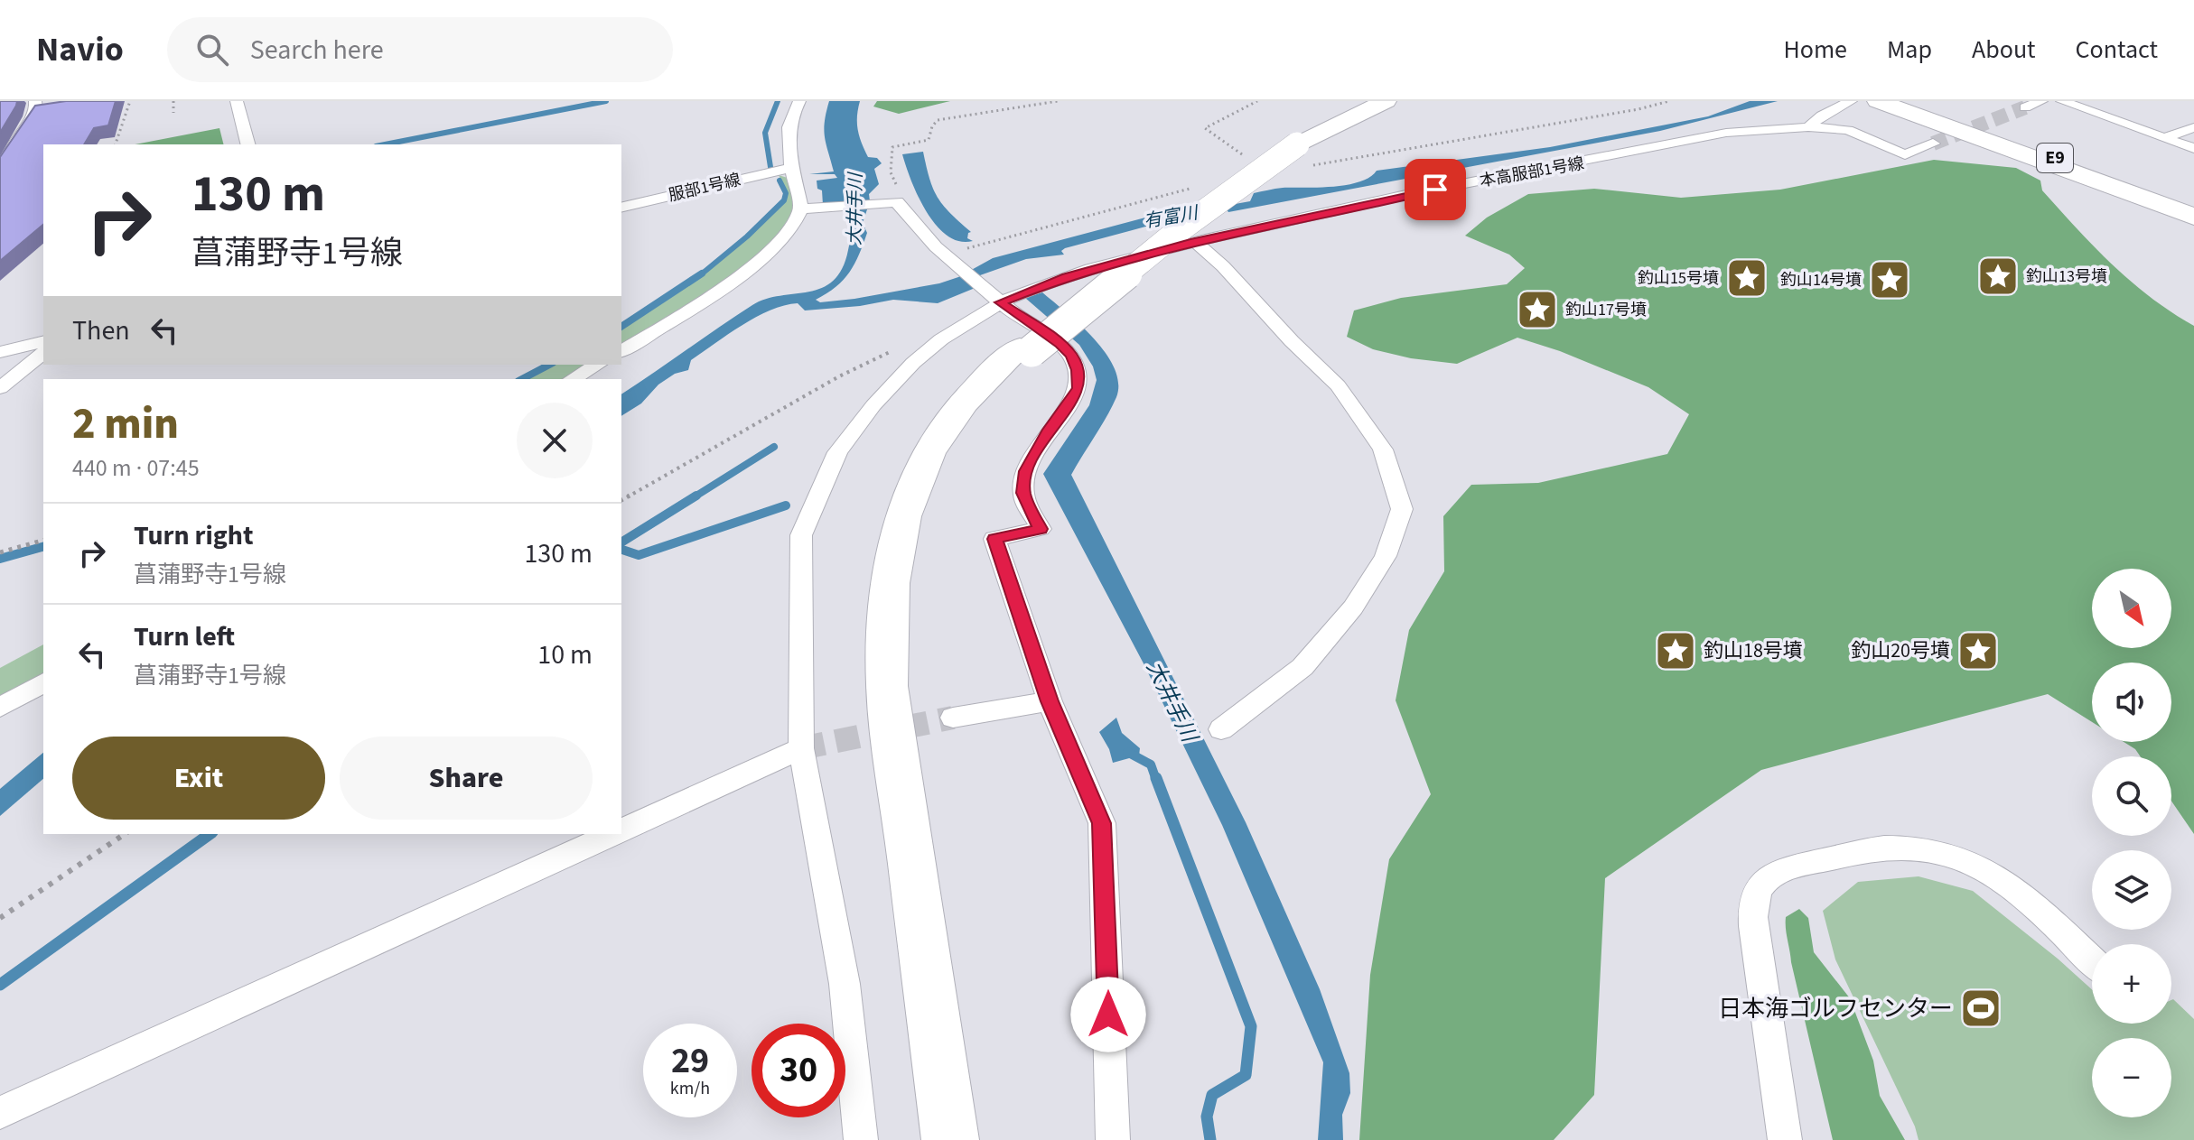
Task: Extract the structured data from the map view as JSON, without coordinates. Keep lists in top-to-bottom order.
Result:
{
  "streets": {
    "highway": ["E9"],
    "street": ["本高服部1号線", "服部1号線"]
  },
  "water": ["大井手川", "有富川"],
  "places": {
    "place": [
      "釣山13号墳",
      "釣山15号墳",
      "釣山14号墳",
      "釣山17号墳",
      "釣山18号墳",
      "釣山20号墳"
    ],
    "sports": ["日本海ゴルフセンター"]
  },
  "north": "bottom right",
  "page": {
    "header": "Navio",
    "search": "Search here",
    "nav": [
      "Home",
      "Map",
      "About",
      "Contact"
    ],
    "turn": ["130 m", "菖蒲野寺1号線"],
    "then": "Then",
    "heading": ["2 min", "440 m · 07:45"],
    "list": [
      {
        "name": "Turn right",
        "note": "菖蒲野寺1号線",
        "value": "130 m"
      },
      {
        "name": "Turn left",
        "note": "菖蒲野寺1号線",
        "value": "10 m"
      }
    ],
    "map_buttons": ["+", "−"],
    "buttons": ["Exit", "Share"],
    "speed": "29 km/h",
    "limit": "30"
  }
}
